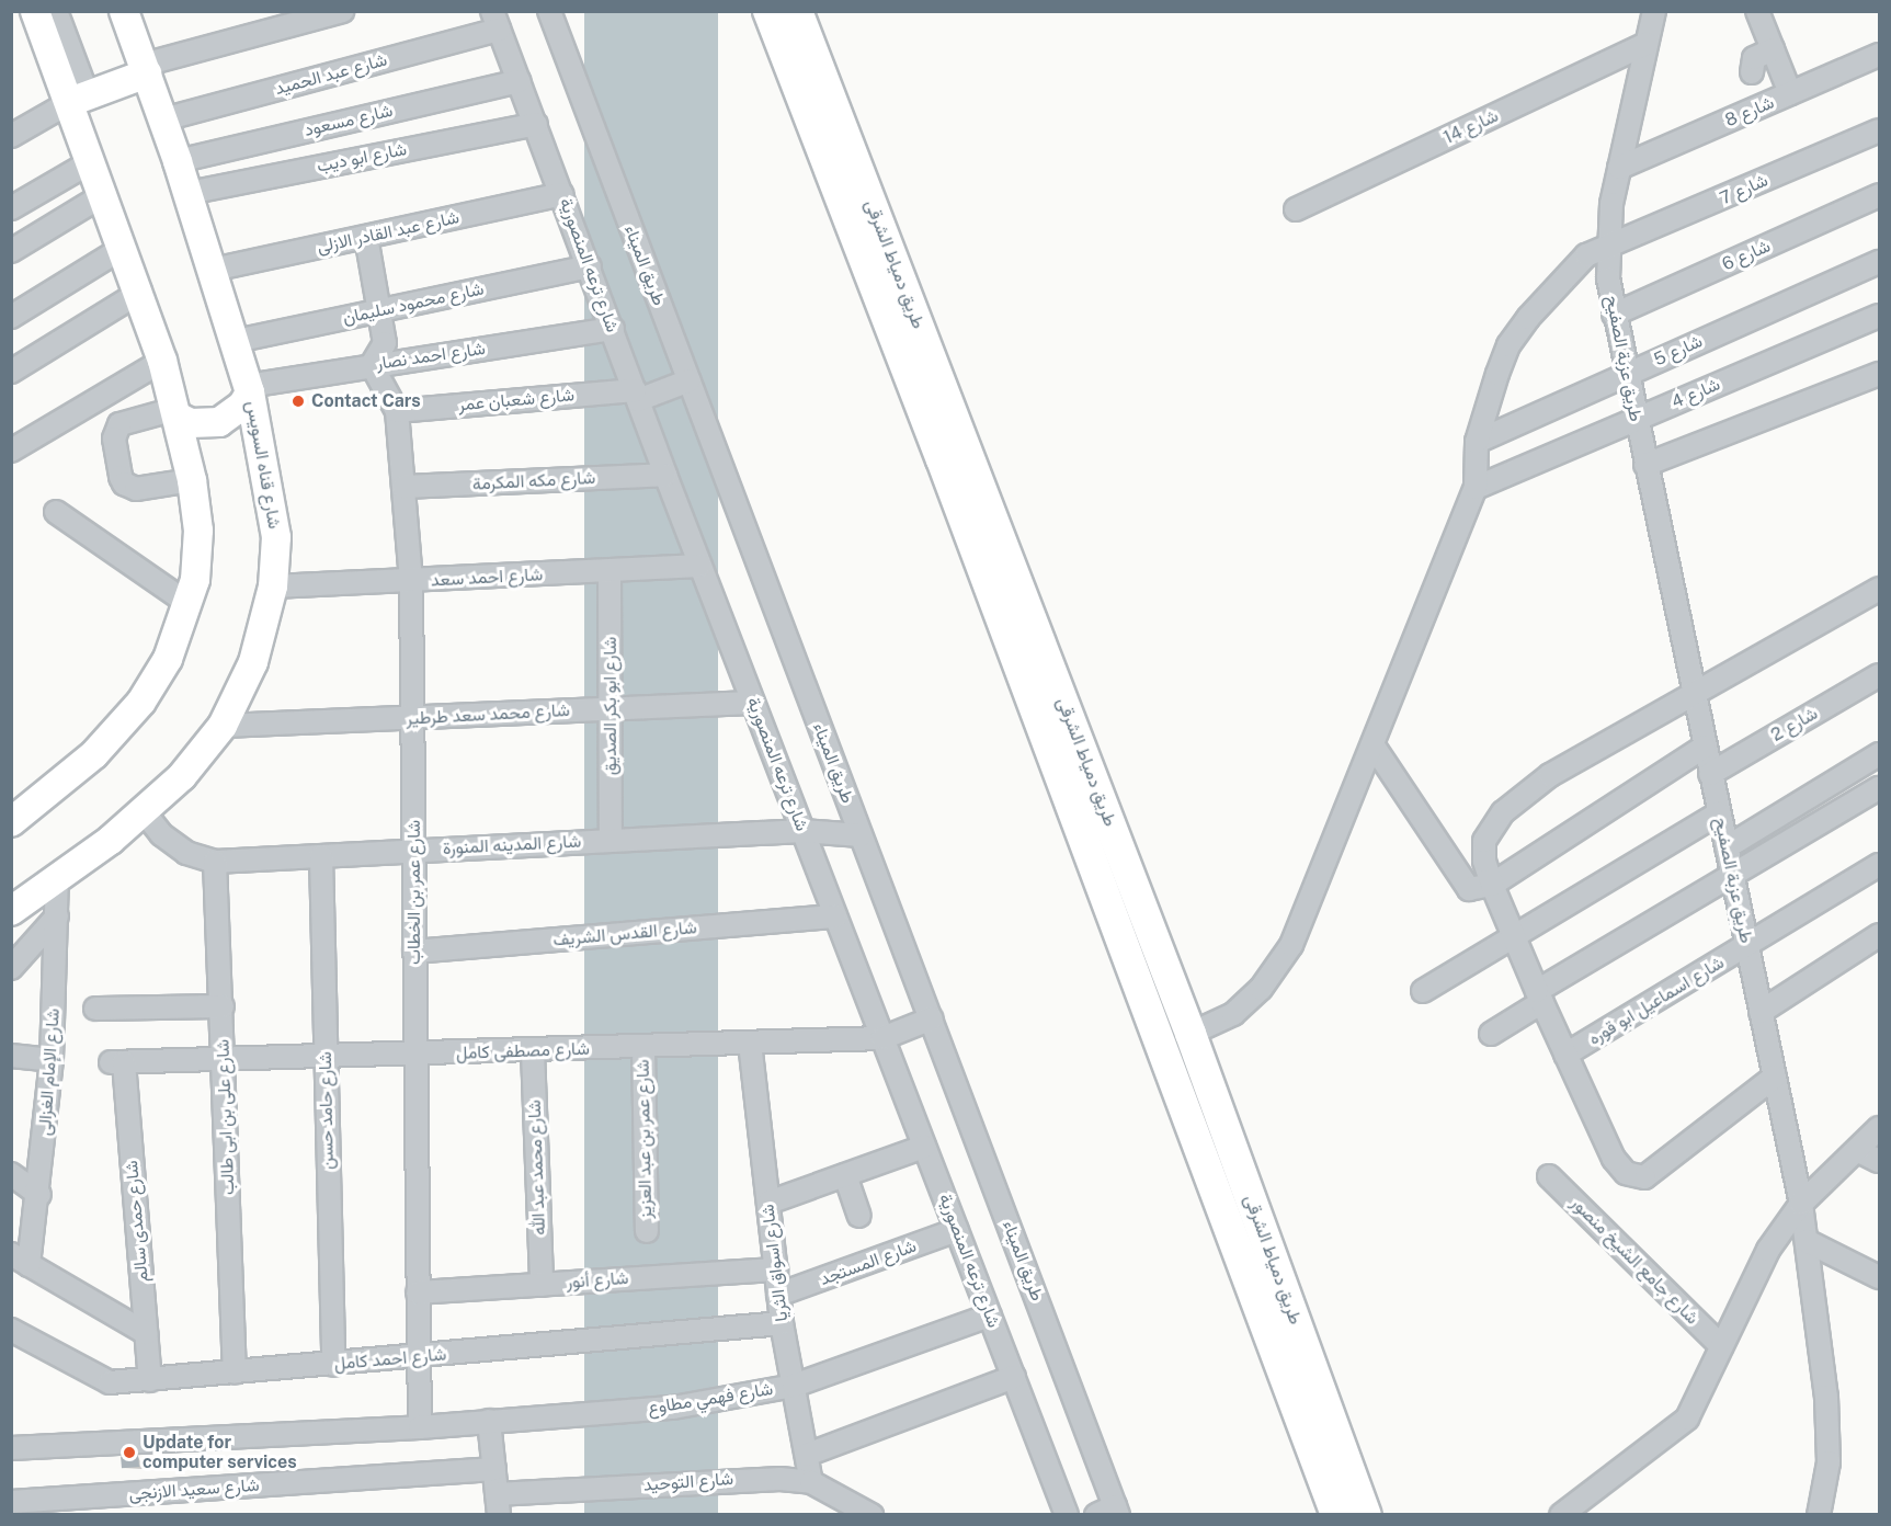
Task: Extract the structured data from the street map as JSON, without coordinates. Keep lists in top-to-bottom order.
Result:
{
  "streets": {
    "highway": ["طريق دمياط الشرقى"],
    "main road": ["شارع قناه السويس"],
    "street": [
      "شارع عبد الحميد",
      "شارع 8",
      "شارع مسعود",
      "شارع 14",
      "شارع ابو ديب",
      "شارع 7",
      "شارع عبد القادر الازلى",
      "شارع 6",
      "شارع ترعه المنصورية",
      "طريق الميناء",
      "شارع محمود سليمان",
      "شارع 5",
      "شارع احمد نصار",
      "طريق عزبة الصفيح",
      "شارع 4",
      "شارع شعبان عمر",
      "شارع مكه المكرمة",
      "شارع احمد سعد",
      "شارع ابو بكر الصديق",
      "شارع محمد سعد طرطير",
      "شارع 2",
      "شارع المدينه المنورة",
      "شارع عمر بن الخطاب",
      "شارع القدس الشريف",
      "شارع اسماعيل ابو قوره",
      "شارع مصطفى كامل",
      "شارع الإمام الغزالى",
      "شارع حامد حسن",
      "شارع على بن ابى طالب",
      "شارع عمر بن عبد العزيز",
      "شارع محمد عبد الله",
      "شارع حمدى سالم",
      "شارع جامع الشيخ منصور",
      "شارع اسواق الثريا",
      "شارع المستجد",
      "شارع أنور",
      "شارع احمد كامل",
      "شارع فهمي مطاوع",
      "شارع التوحيد",
      "شارع سعيد الازنجى"
    ]
  },
  "crossings": [
    ["شارع عبد الحميد", "شارع ترعه المنصورية"],
    ["شارع عبد الحميد", "شارع قناه السويس"],
    ["شارع 8", "طريق عزبة الصفيح"],
    ["شارع مسعود", "شارع ترعه المنصورية"],
    ["شارع مسعود", "شارع قناه السويس"],
    ["شارع 14", "طريق عزبة الصفيح"],
    ["شارع ابو ديب", "شارع ترعه المنصورية"],
    ["شارع ابو ديب", "شارع قناه السويس"],
    ["شارع 7", "شارع 5"],
    ["شارع 7", "طريق عزبة الصفيح"],
    ["شارع 7", "شارع 4"],
    ["شارع عبد القادر الازلى", "شارع ترعه المنصورية"],
    ["شارع عبد القادر الازلى", "شارع قناه السويس"],
    ["شارع 6", "طريق عزبة الصفيح"],
    ["شارع ترعه المنصورية", "شارع محمود سليمان"],
    ["شارع ترعه المنصورية", "شارع احمد نصار"],
    ["شارع ترعه المنصورية", "شارع شعبان عمر"],
    ["شارع ترعه المنصورية", "شارع مكه المكرمة"],
    ["شارع ترعه المنصورية", "شارع احمد سعد"],
    ["شارع ترعه المنصورية", "شارع محمد سعد طرطير"],
    ["شارع ترعه المنصورية", "شارع المدينه المنورة"],
    ["شارع ترعه المنصورية", "شارع القدس الشريف"],
    ["شارع ترعه المنصورية", "شارع مصطفى كامل"],
    ["شارع ترعه المنصورية", "شارع المستجد"],
    ["شارع ترعه المنصورية", "شارع فهمي مطاوع"],
    ["طريق الميناء", "شارع شعبان عمر"],
    ["طريق الميناء", "شارع المدينه المنورة"],
    ["طريق الميناء", "شارع مصطفى كامل"],
    ["شارع محمود سليمان", "شارع قناه السويس"],
    ["شارع 5", "طريق عزبة الصفيح"],
    ["شارع احمد نصار", "شارع قناه السويس"],
    ["شارع احمد نصار", "شارع عمر بن الخطاب"],
    ["طريق عزبة الصفيح", "شارع 4"],
    ["طريق عزبة الصفيح", "شارع 2"],
    ["طريق عزبة الصفيح", "شارع اسماعيل ابو قوره"],
    ["شارع شعبان عمر", "شارع عمر بن الخطاب"],
    ["شارع قناه السويس", "شارع احمد سعد"],
    ["شارع قناه السويس", "شارع محمد سعد طرطير"],
    ["شارع قناه السويس", "شارع المدينه المنورة"],
    ["شارع قناه السويس", "شارع الإمام الغزالى"],
    ["شارع مكه المكرمة", "شارع عمر بن الخطاب"],
    ["شارع احمد سعد", "شارع ابو بكر الصديق"],
    ["شارع احمد سعد", "شارع عمر بن الخطاب"],
    ["شارع ابو بكر الصديق", "شارع محمد سعد طرطير"],
    ["شارع ابو بكر الصديق", "شارع المدينه المنورة"],
    ["شارع محمد سعد طرطير", "شارع عمر بن الخطاب"],
    ["شارع المدينه المنورة", "شارع عمر بن الخطاب"],
    ["شارع المدينه المنورة", "شارع حامد حسن"],
    ["شارع المدينه المنورة", "شارع على بن ابى طالب"],
    ["شارع عمر بن الخطاب", "شارع القدس الشريف"],
    ["شارع عمر بن الخطاب", "شارع مصطفى كامل"],
    ["شارع عمر بن الخطاب", "شارع أنور"],
    ["شارع عمر بن الخطاب", "شارع احمد كامل"],
    ["شارع عمر بن الخطاب", "شارع فهمي مطاوع"],
    ["شارع مصطفى كامل", "شارع حامد حسن"],
    ["شارع مصطفى كامل", "شارع على بن ابى طالب"],
    ["شارع مصطفى كامل", "شارع عمر بن عبد العزيز"],
    ["شارع مصطفى كامل", "شارع محمد عبد الله"],
    ["شارع مصطفى كامل", "شارع حمدى سالم"],
    ["شارع مصطفى كامل", "شارع اسواق الثريا"],
    ["شارع حامد حسن", "شارع احمد كامل"],
    ["شارع على بن ابى طالب", "شارع احمد كامل"],
    ["شارع محمد عبد الله", "شارع أنور"],
    ["شارع حمدى سالم", "شارع احمد كامل"],
    ["شارع اسواق الثريا", "شارع المستجد"],
    ["شارع اسواق الثريا", "شارع أنور"],
    ["شارع اسواق الثريا", "شارع احمد كامل"],
    ["شارع اسواق الثريا", "شارع فهمي مطاوع"],
    ["شارع اسواق الثريا", "شارع التوحيد"]
  ],
  "places": ["Contact Cars", "Update for computer services"]
}
